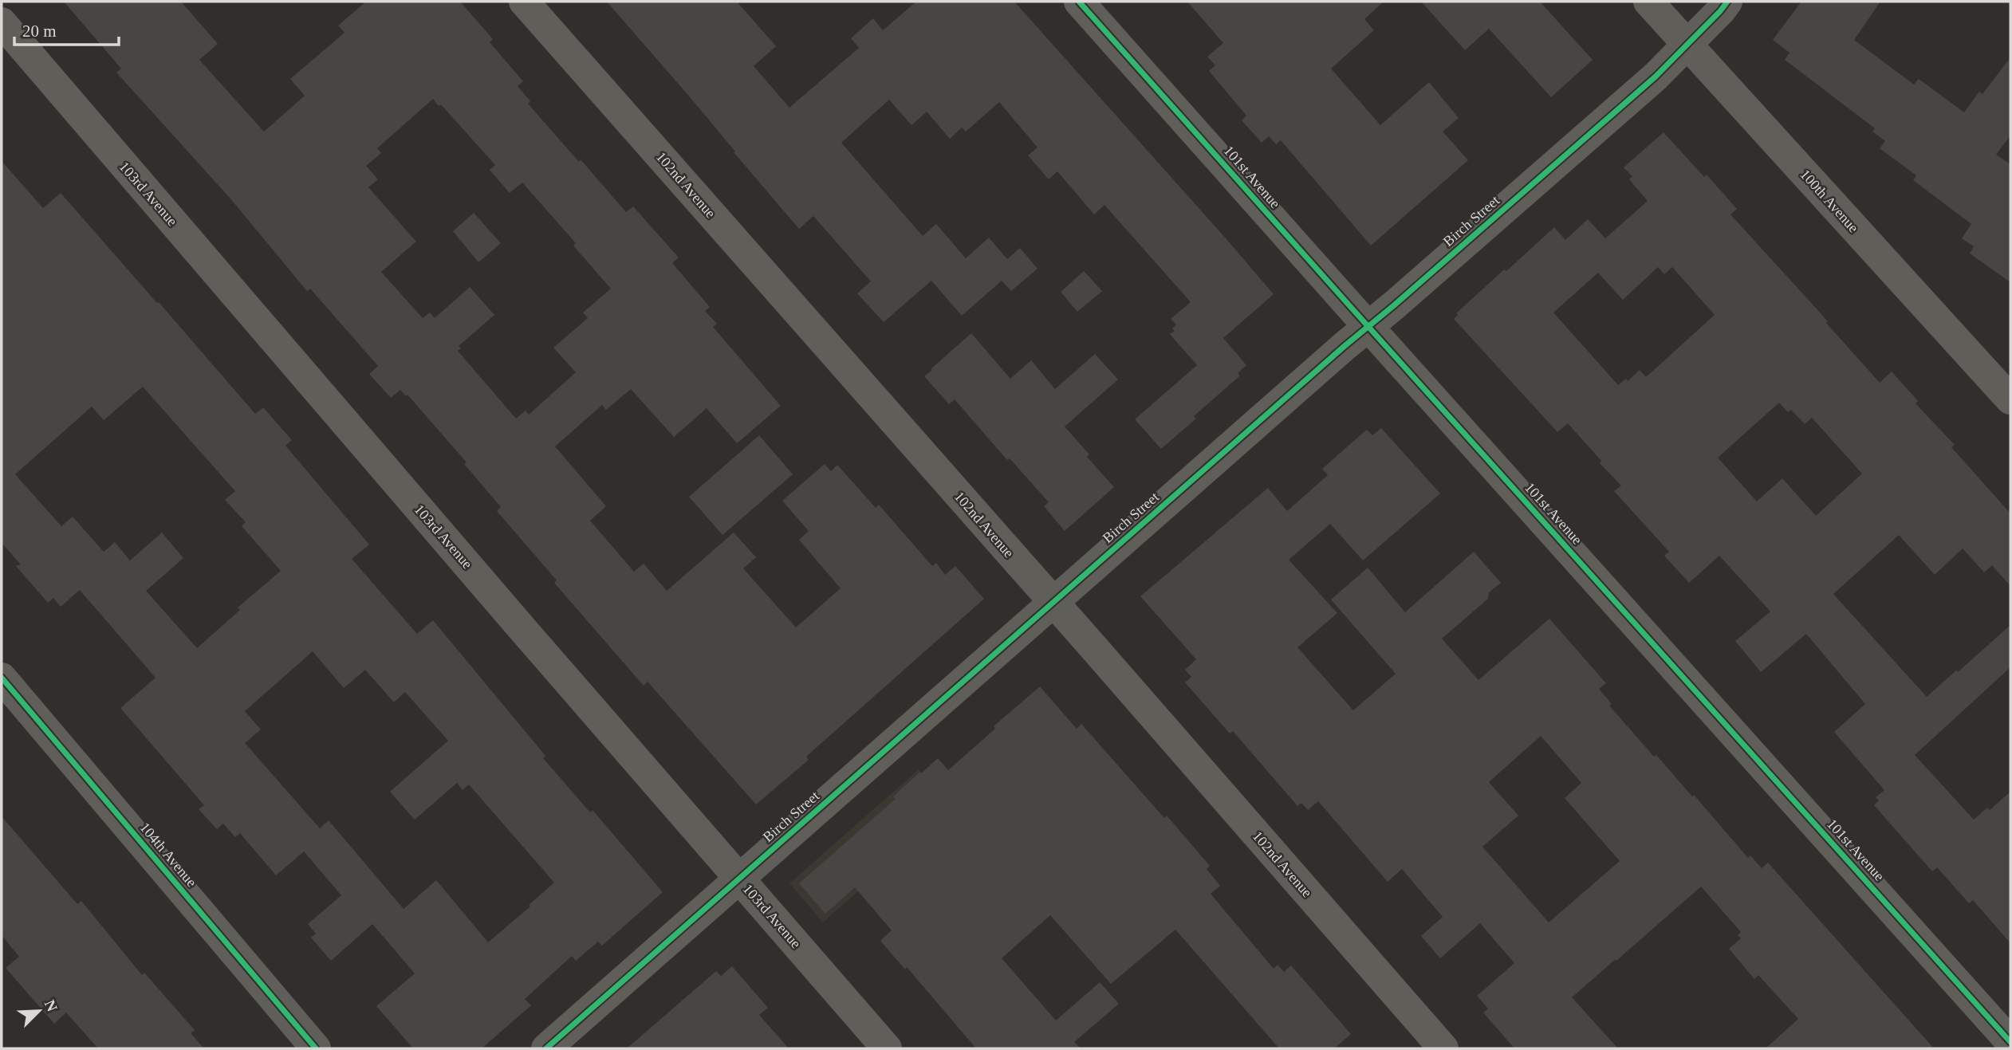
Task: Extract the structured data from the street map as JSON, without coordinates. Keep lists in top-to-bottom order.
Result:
{
  "streets": {
    "street": [
      "101st Avenue",
      "102nd Avenue",
      "103rd Avenue",
      "100th Avenue",
      "Birch Street",
      "104th Avenue"
    ]
  },
  "crossings": [
    ["101st Avenue", "Birch Street"],
    ["102nd Avenue", "Birch Street"],
    ["103rd Avenue", "Birch Street"],
    ["100th Avenue", "Birch Street"]
  ],
  "scale_bar": "20 m",
  "north": "top right"
}
